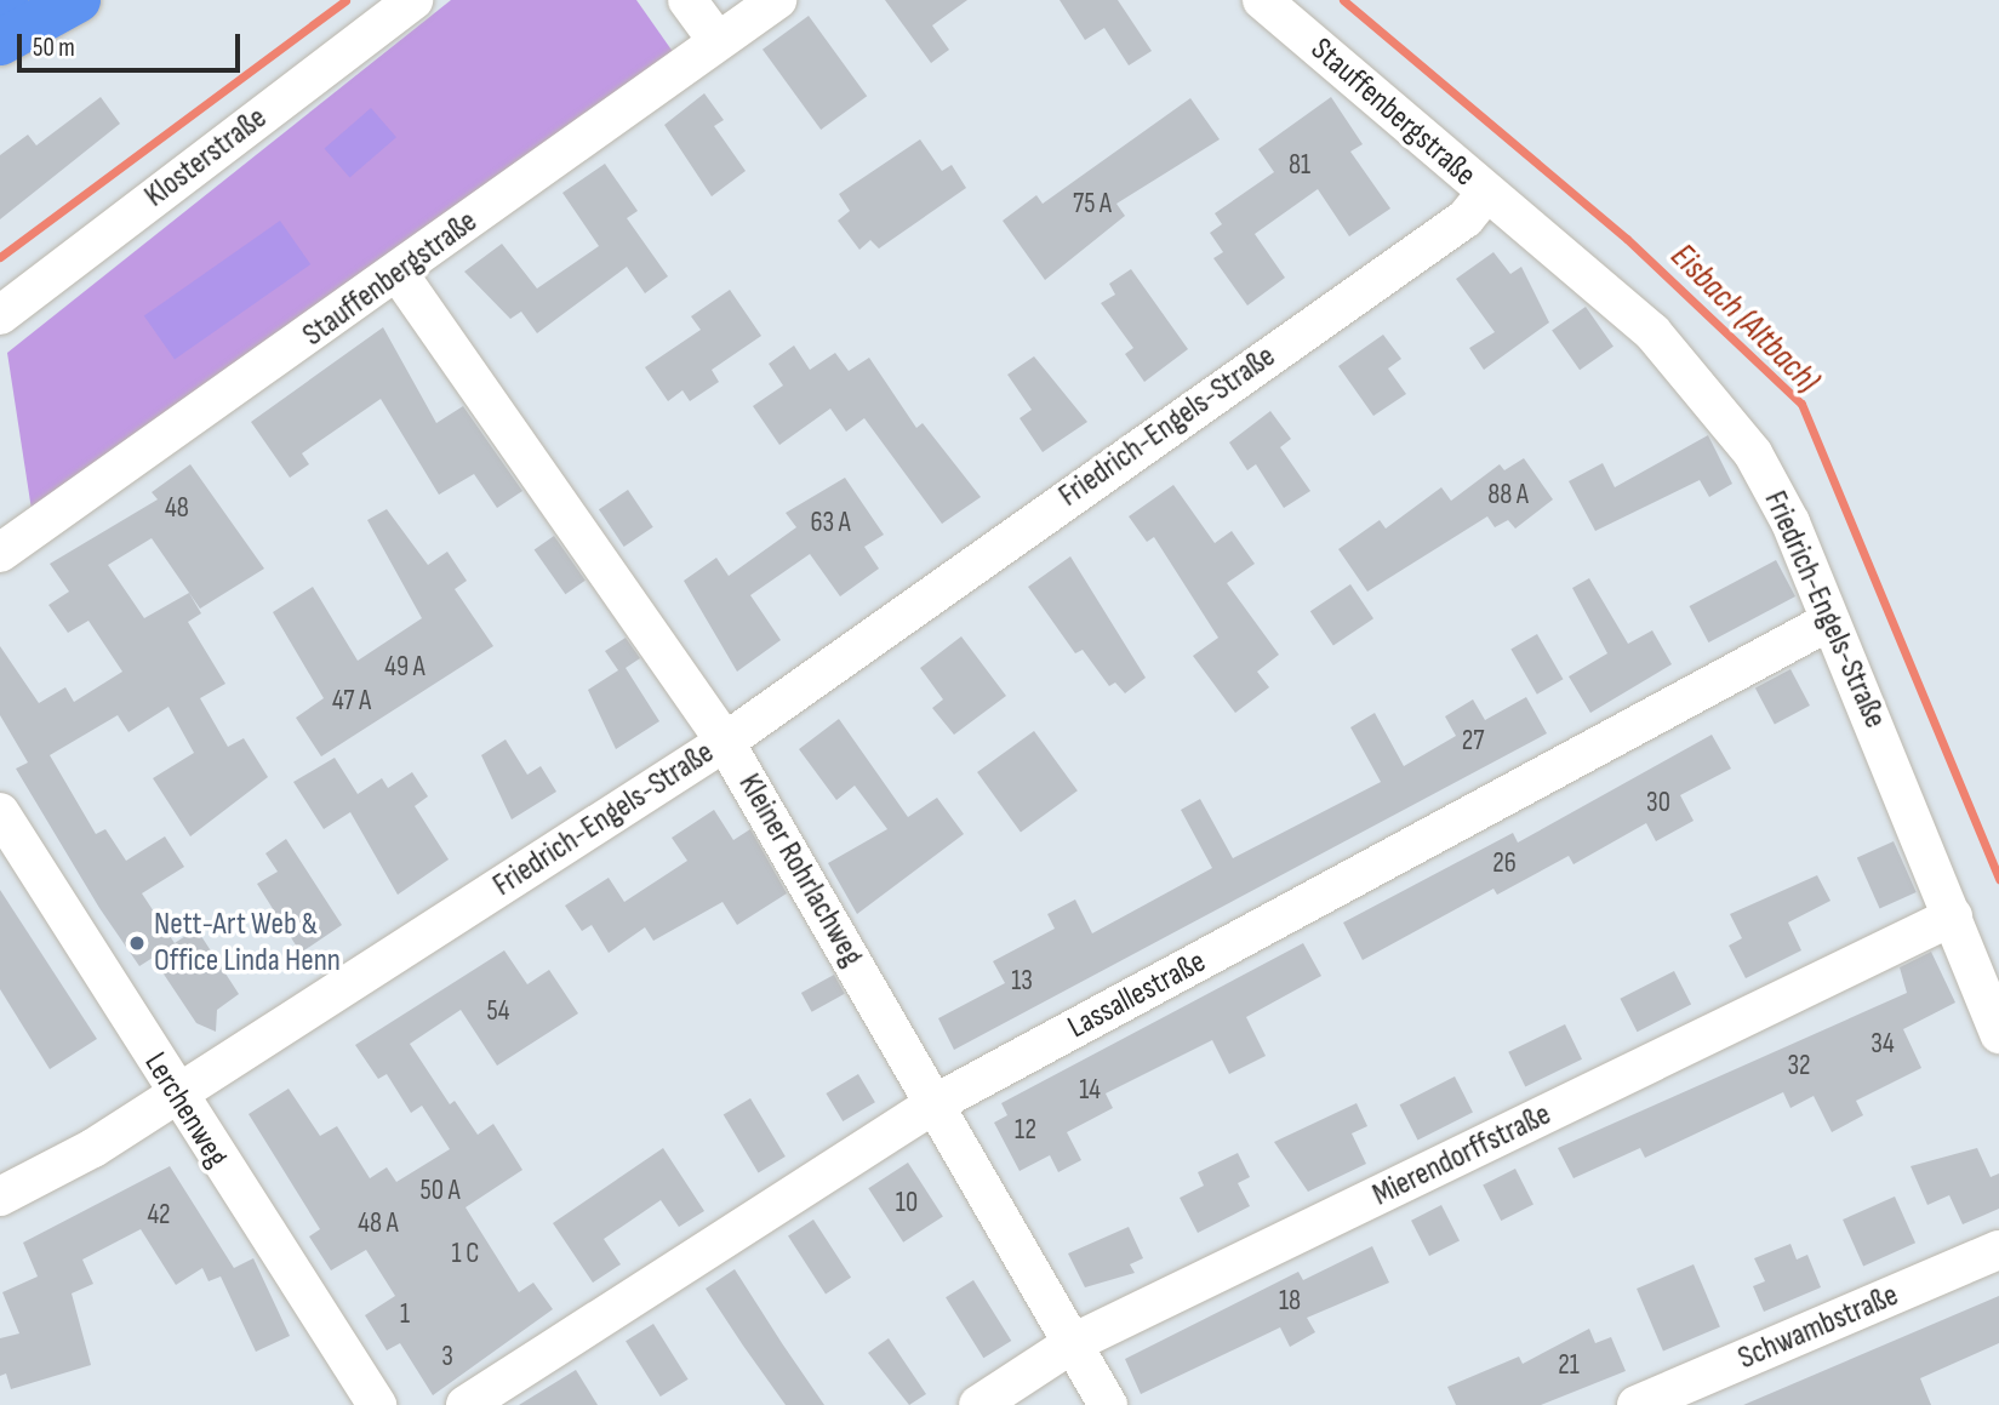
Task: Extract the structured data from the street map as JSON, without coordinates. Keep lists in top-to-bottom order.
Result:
{
  "streets": {
    "street": [
      "Stauffenbergstraße",
      "Klosterstraße",
      "Friedrich-Engels-Straße",
      "Kleiner Rohrlachweg",
      "Lassallestraße",
      "Lerchenweg",
      "Mierendorffstraße",
      "Schwambstraße"
    ]
  },
  "crossings": [
    ["Stauffenbergstraße", "Friedrich-Engels-Straße"],
    ["Stauffenbergstraße", "Kleiner Rohrlachweg"],
    ["Friedrich-Engels-Straße", "Kleiner Rohrlachweg"],
    ["Friedrich-Engels-Straße", "Lassallestraße"],
    ["Friedrich-Engels-Straße", "Lerchenweg"],
    ["Friedrich-Engels-Straße", "Mierendorffstraße"],
    ["Kleiner Rohrlachweg", "Lassallestraße"],
    ["Kleiner Rohrlachweg", "Mierendorffstraße"]
  ],
  "water": ["Eisbach (Altbach)"],
  "places": ["Nett-Art Web & Office Linda Henn"],
  "house_numbers": [
    "81",
    "75 A",
    "88 A",
    "48",
    "63 A",
    "49 A",
    "47 A",
    "27",
    "30",
    "26",
    "13",
    "54",
    "34",
    "32",
    "14",
    "12",
    "50 A",
    "10",
    "42",
    "48 A",
    "1 C",
    "18",
    "1",
    "3",
    "21"
  ],
  "scale_bar": "50 m"
}
